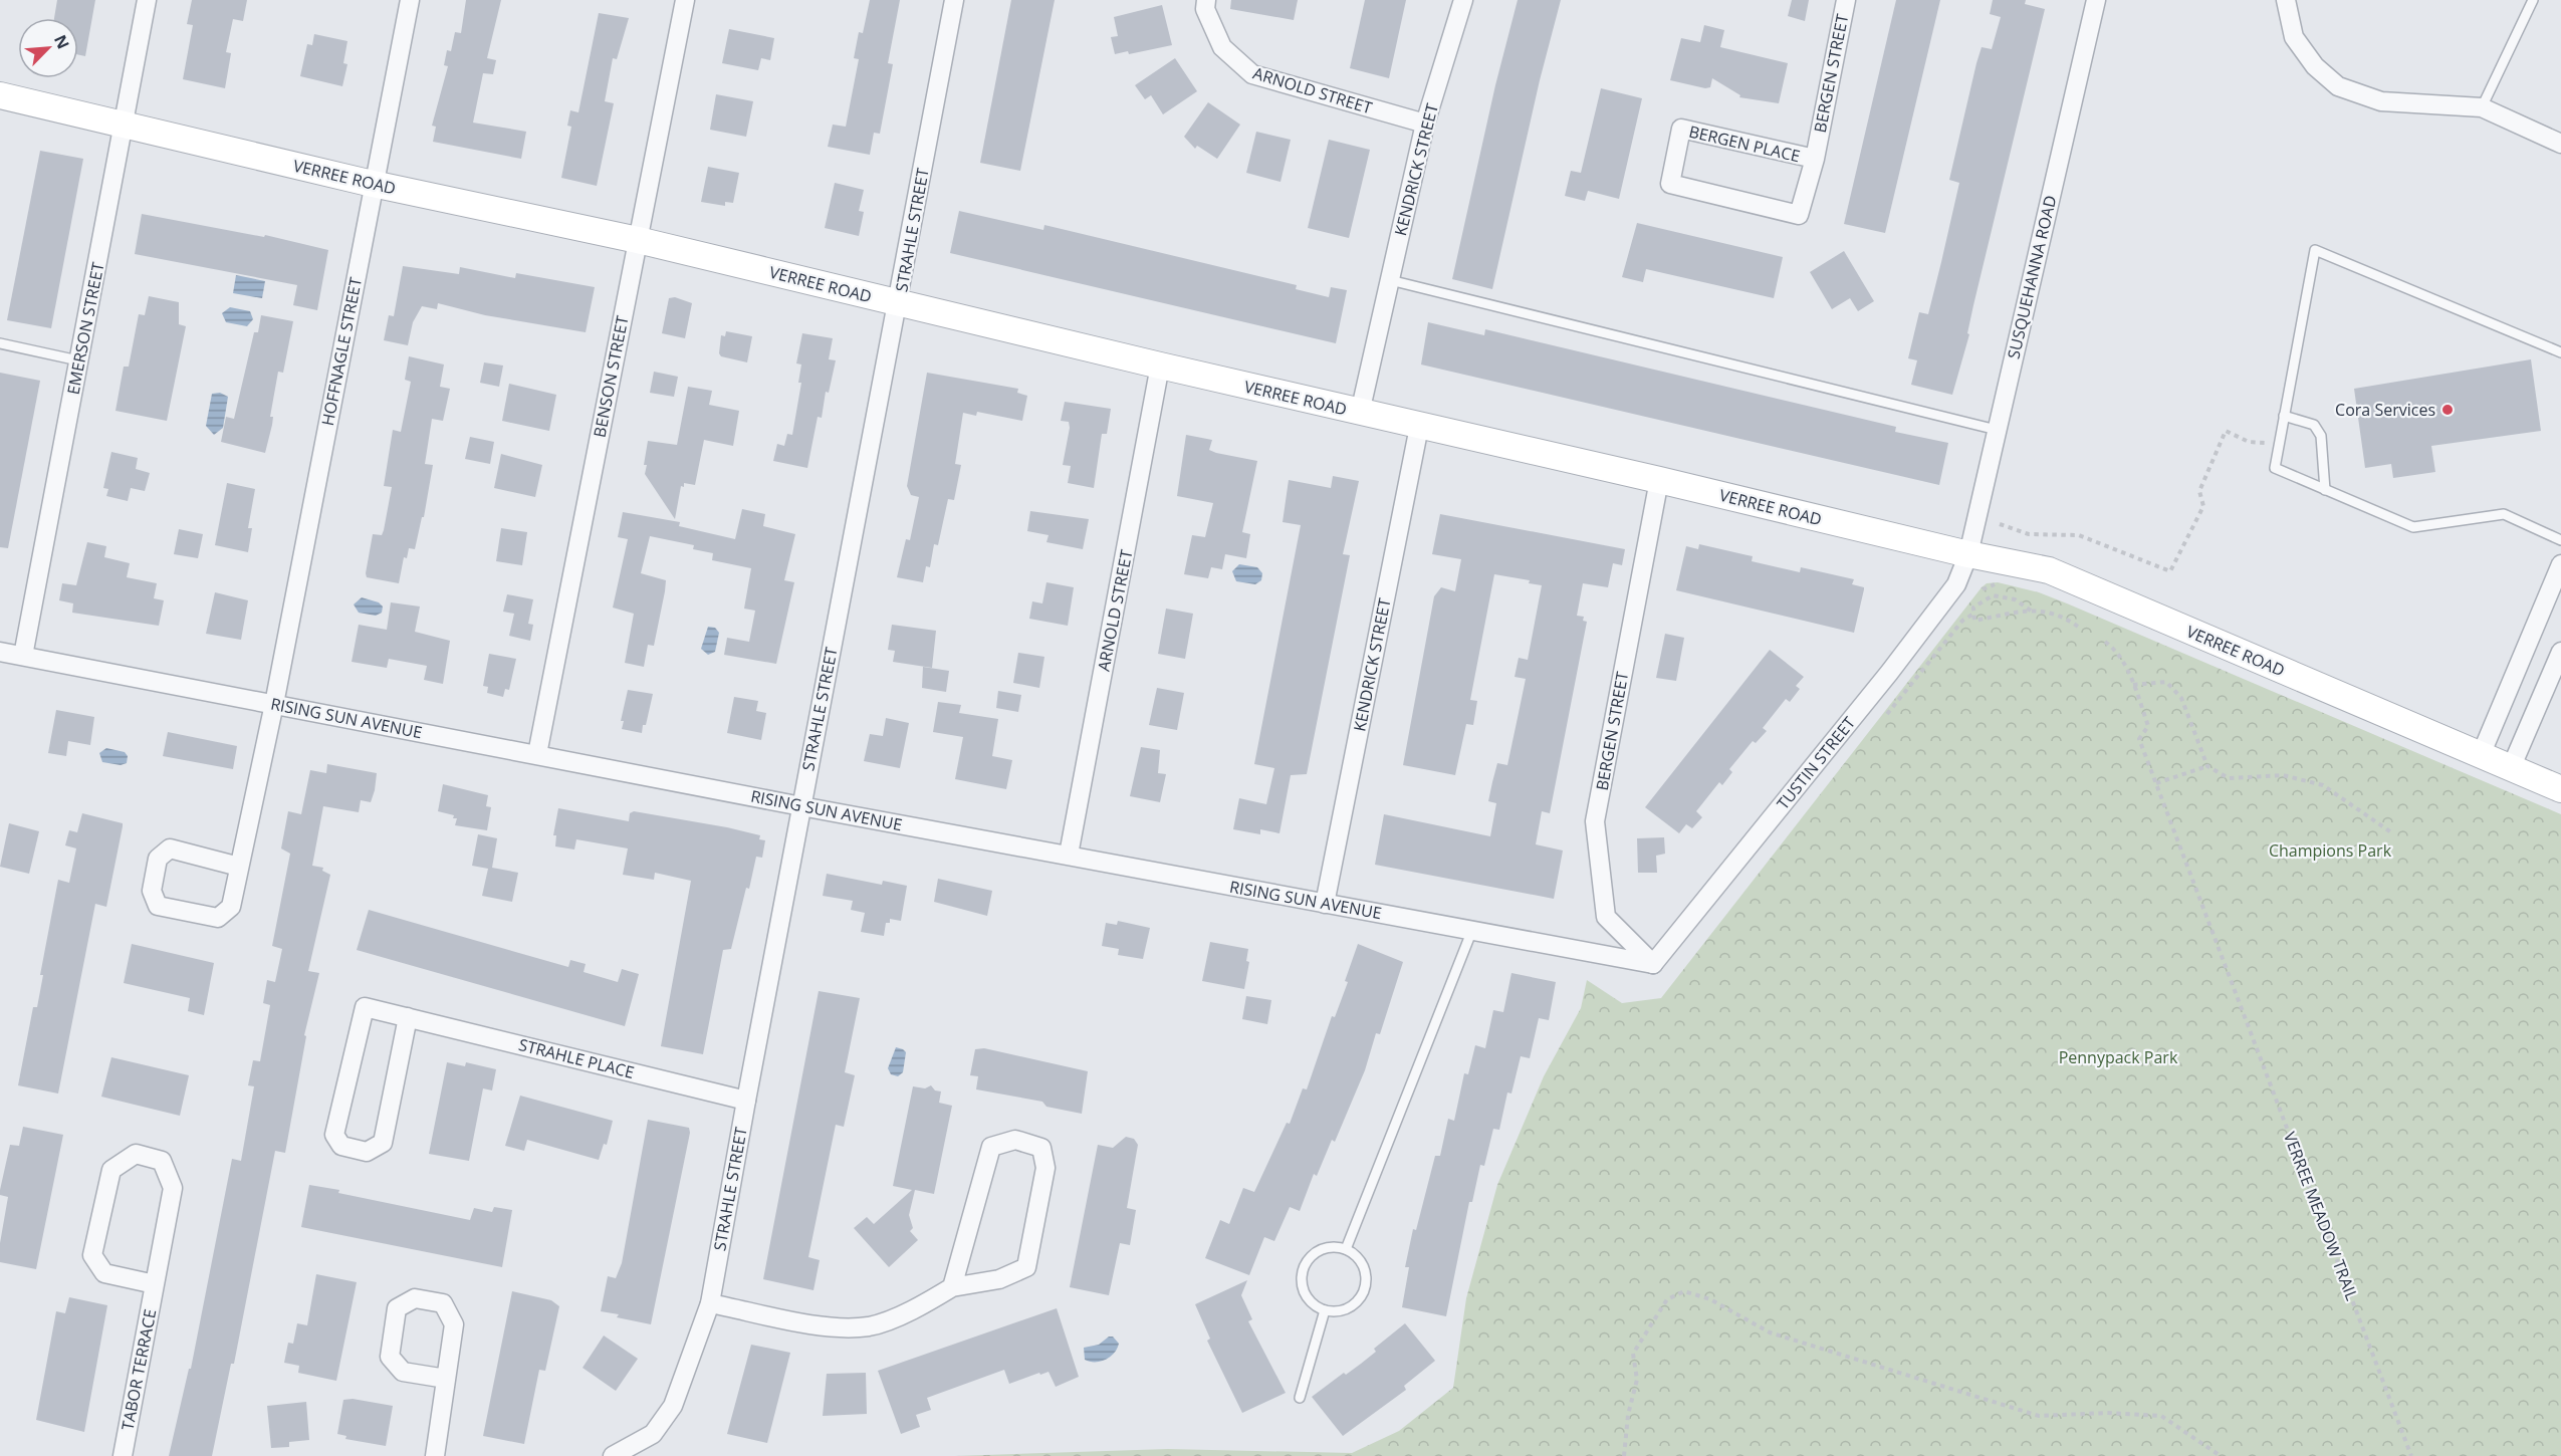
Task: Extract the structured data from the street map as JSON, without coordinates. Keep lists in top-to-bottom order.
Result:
{
  "streets": {
    "main road": ["VERREE ROAD"],
    "street": [
      "BERGEN STREET",
      "ARNOLD STREET",
      "BERGEN PLACE",
      "KENDRICK STREET",
      "STRAHLE STREET",
      "SUSQUEHANNA ROAD",
      "EMERSON STREET",
      "HOFFNAGLE STREET",
      "BENSON STREET",
      "RISING SUN AVENUE",
      "TUSTIN STREET",
      "STRAHLE PLACE",
      "TABOR TERRACE"
    ],
    "path": ["VERREE MEADOW TRAIL"]
  },
  "crossings": [
    ["BERGEN STREET", "BERGEN PLACE"],
    ["BERGEN STREET", "VERREE ROAD"],
    ["BERGEN STREET", "RISING SUN AVENUE"],
    ["BERGEN STREET", "TUSTIN STREET"],
    ["ARNOLD STREET", "KENDRICK STREET"],
    ["ARNOLD STREET", "VERREE ROAD"],
    ["ARNOLD STREET", "RISING SUN AVENUE"],
    ["KENDRICK STREET", "VERREE ROAD"],
    ["KENDRICK STREET", "RISING SUN AVENUE"],
    ["VERREE ROAD", "STRAHLE STREET"],
    ["VERREE ROAD", "SUSQUEHANNA ROAD"],
    ["VERREE ROAD", "EMERSON STREET"],
    ["VERREE ROAD", "HOFFNAGLE STREET"],
    ["VERREE ROAD", "BENSON STREET"],
    ["VERREE ROAD", "TUSTIN STREET"],
    ["STRAHLE STREET", "RISING SUN AVENUE"],
    ["STRAHLE STREET", "STRAHLE PLACE"],
    ["SUSQUEHANNA ROAD", "TUSTIN STREET"],
    ["EMERSON STREET", "RISING SUN AVENUE"],
    ["HOFFNAGLE STREET", "RISING SUN AVENUE"],
    ["BENSON STREET", "RISING SUN AVENUE"],
    ["RISING SUN AVENUE", "TUSTIN STREET"]
  ],
  "parks": ["Champions Park", "Pennypack Park"],
  "places": ["Cora Services"],
  "north": "top right"
}
